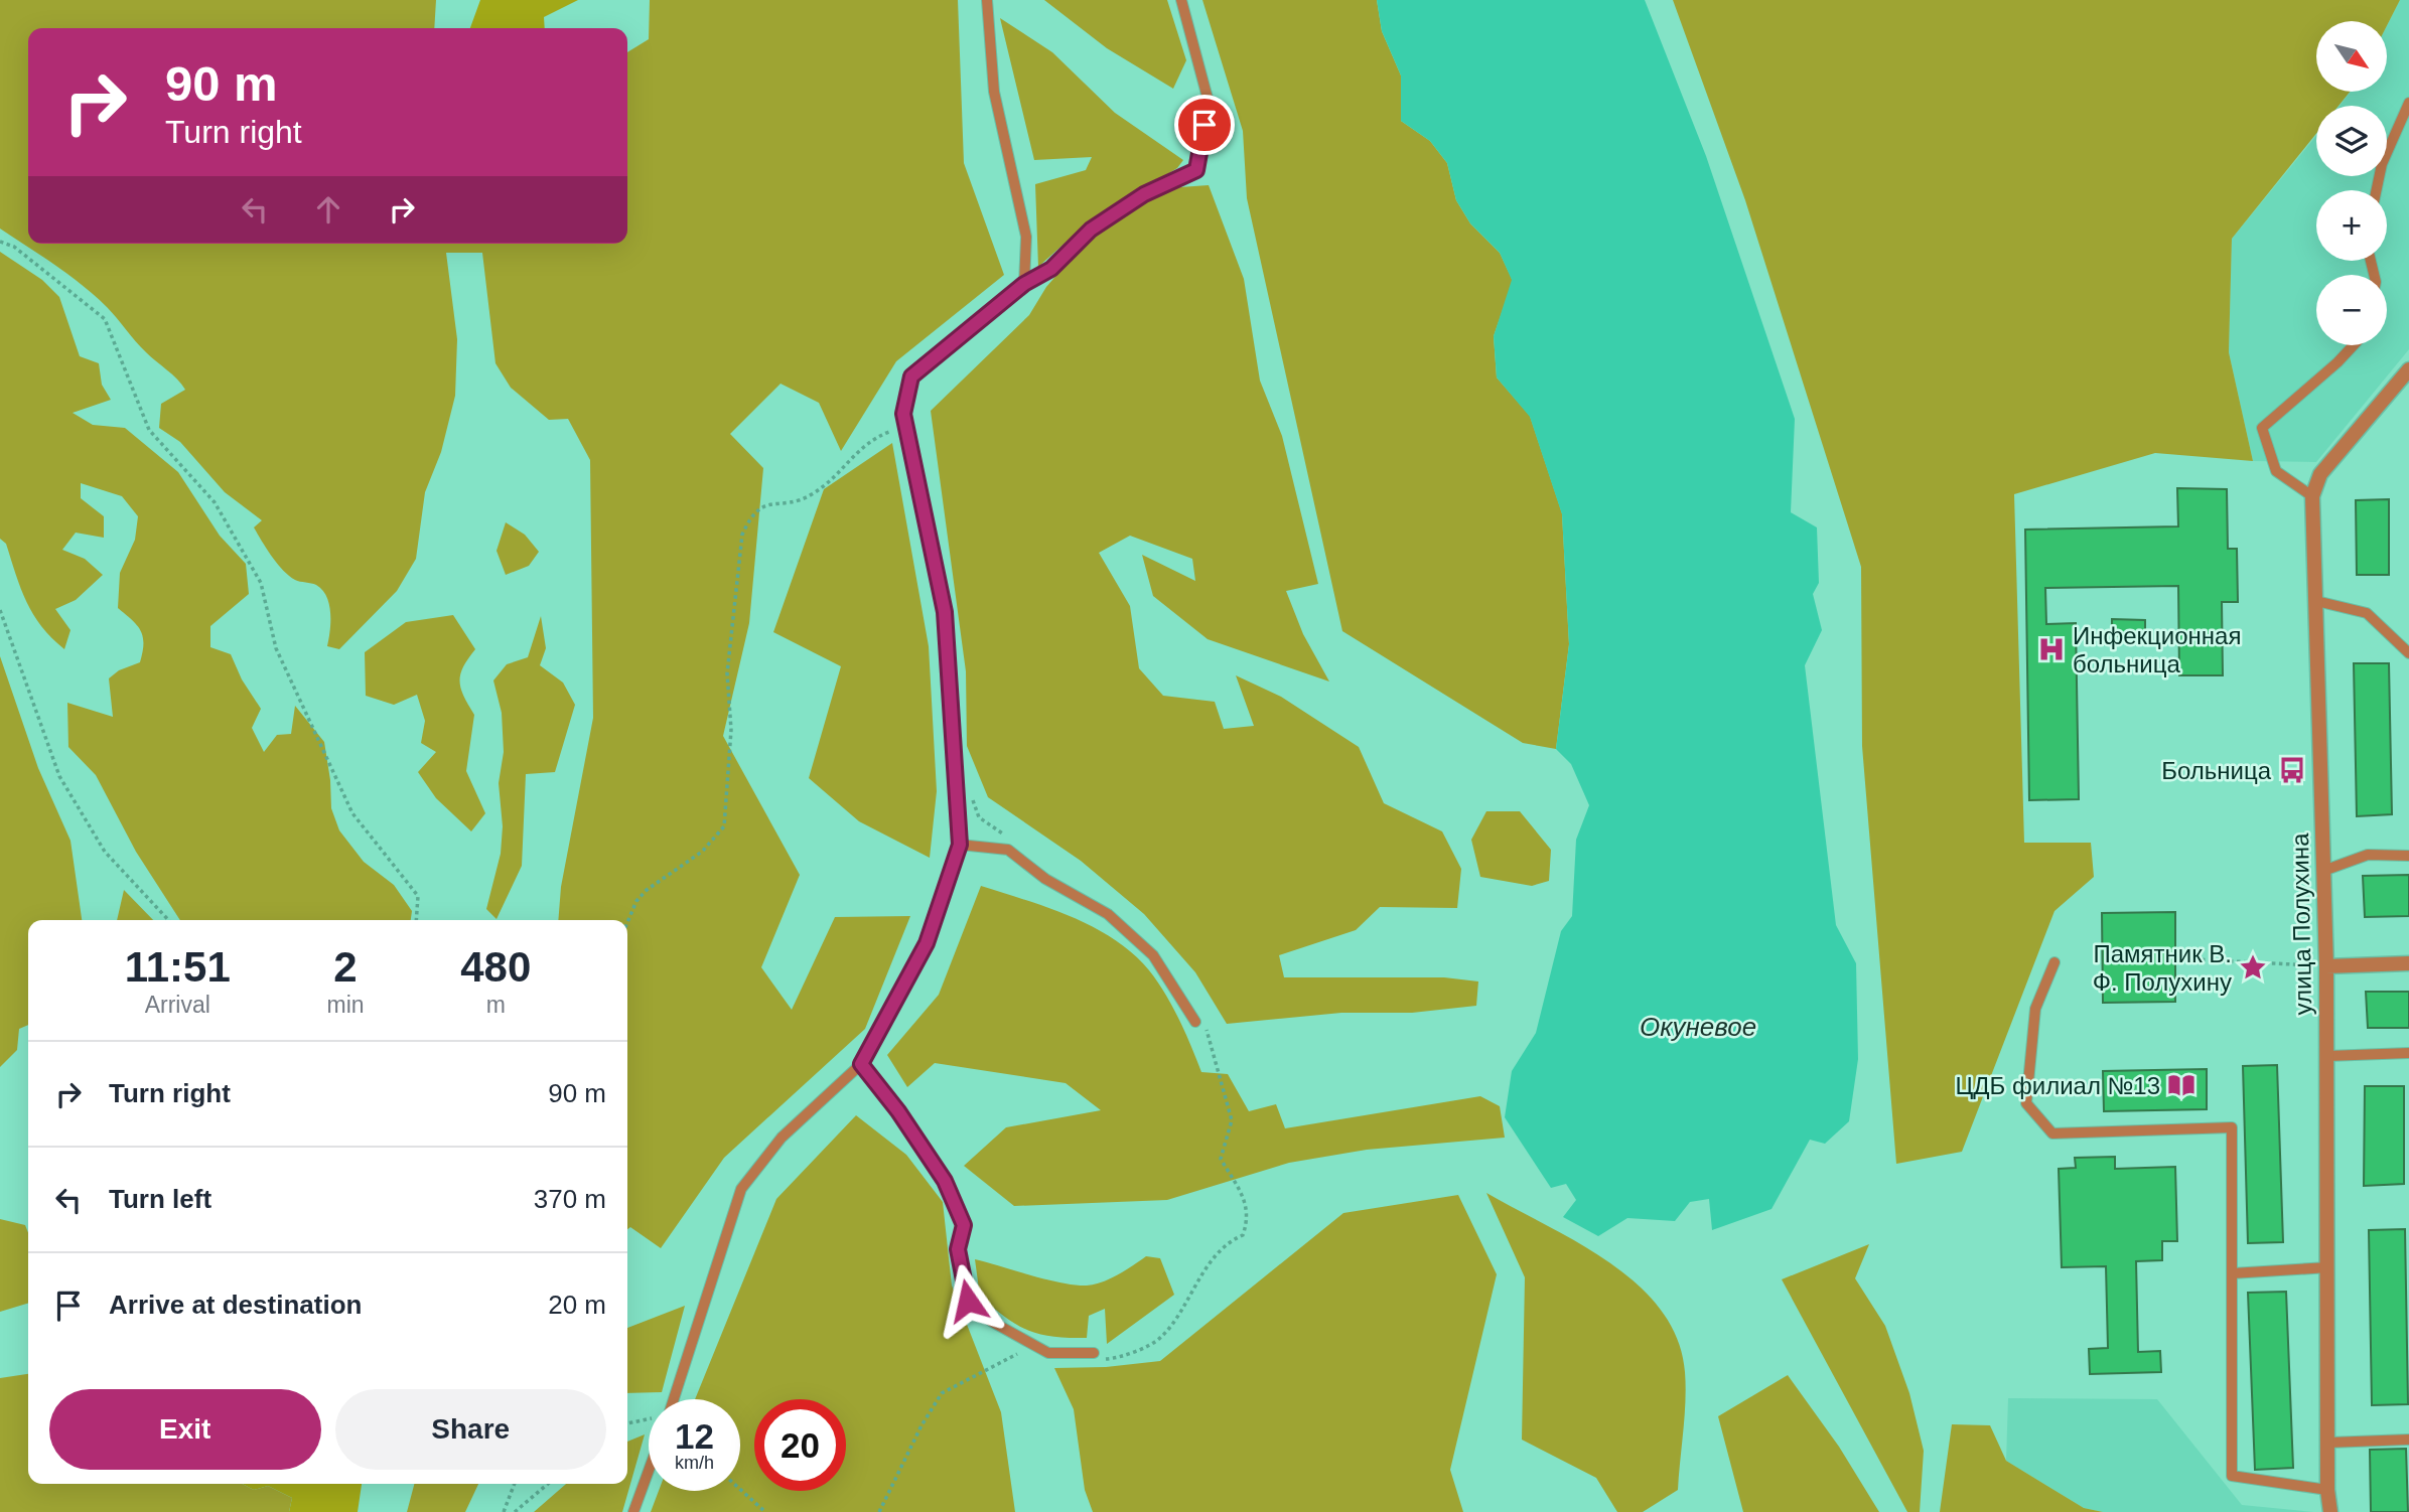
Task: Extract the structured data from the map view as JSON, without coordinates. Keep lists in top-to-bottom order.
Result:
{
  "streets": {
    "street": ["улица Полухина"]
  },
  "water": ["Окуневое"],
  "places": {
    "hospital": ["Инфекционная больница"],
    "bus stop": ["Больница"],
    "place": ["Памятник В. Ф. Полухину"],
    "library": ["ЦДБ филиал №13"]
  },
  "north": "bottom right",
  "page": {
    "map_buttons": ["+", "−"],
    "turn": ["90 m", "Turn right"],
    "eta": [
      "11:51",
      "Arrival",
      "2",
      "min",
      "480",
      "m"
    ],
    "list": [
      {
        "name": "Turn right",
        "value": "90 m"
      },
      {
        "name": "Turn left",
        "value": "370 m"
      },
      {
        "name": "Arrive at destination",
        "value": "20 m"
      }
    ],
    "buttons": ["Exit", "Share"],
    "speed": "12 km/h",
    "limit": "20"
  }
}
